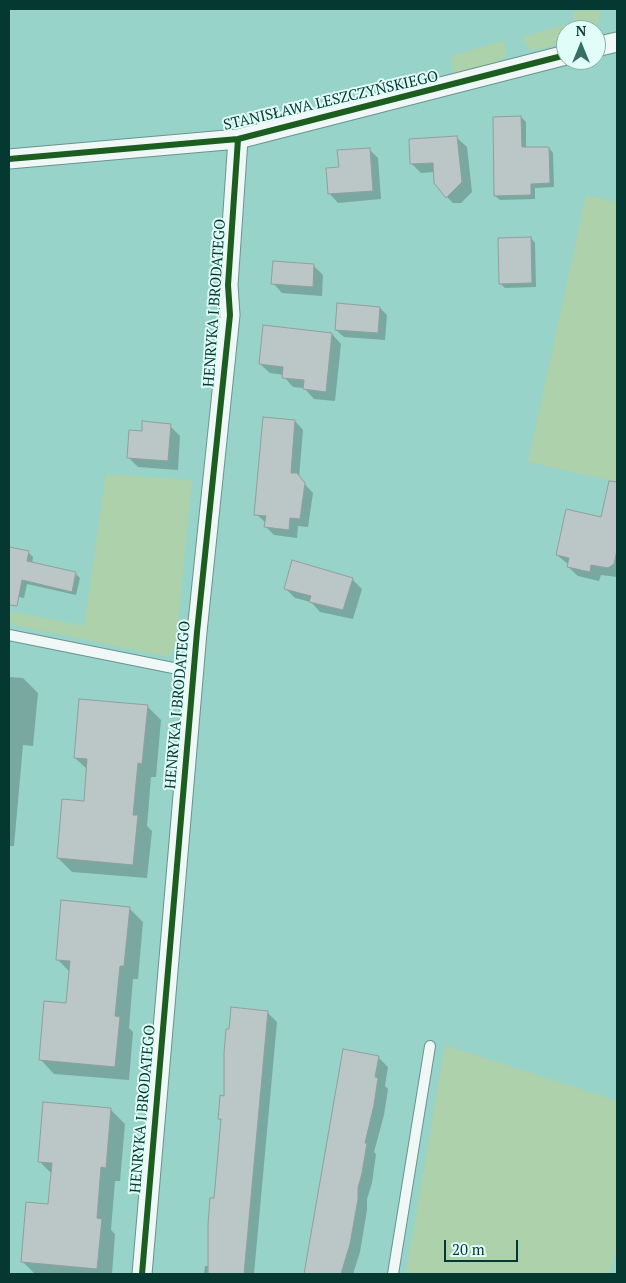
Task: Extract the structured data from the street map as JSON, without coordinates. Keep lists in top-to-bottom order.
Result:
{
  "streets": {
    "street": ["STANISŁAWA LESZCZYŃSKIEGO", "HENRYKA I BRODATEGO"]
  },
  "crossings": [
    ["STANISŁAWA LESZCZYŃSKIEGO", "HENRYKA I BRODATEGO"]
  ],
  "scale_bar": "20 m",
  "north": "top"
}
